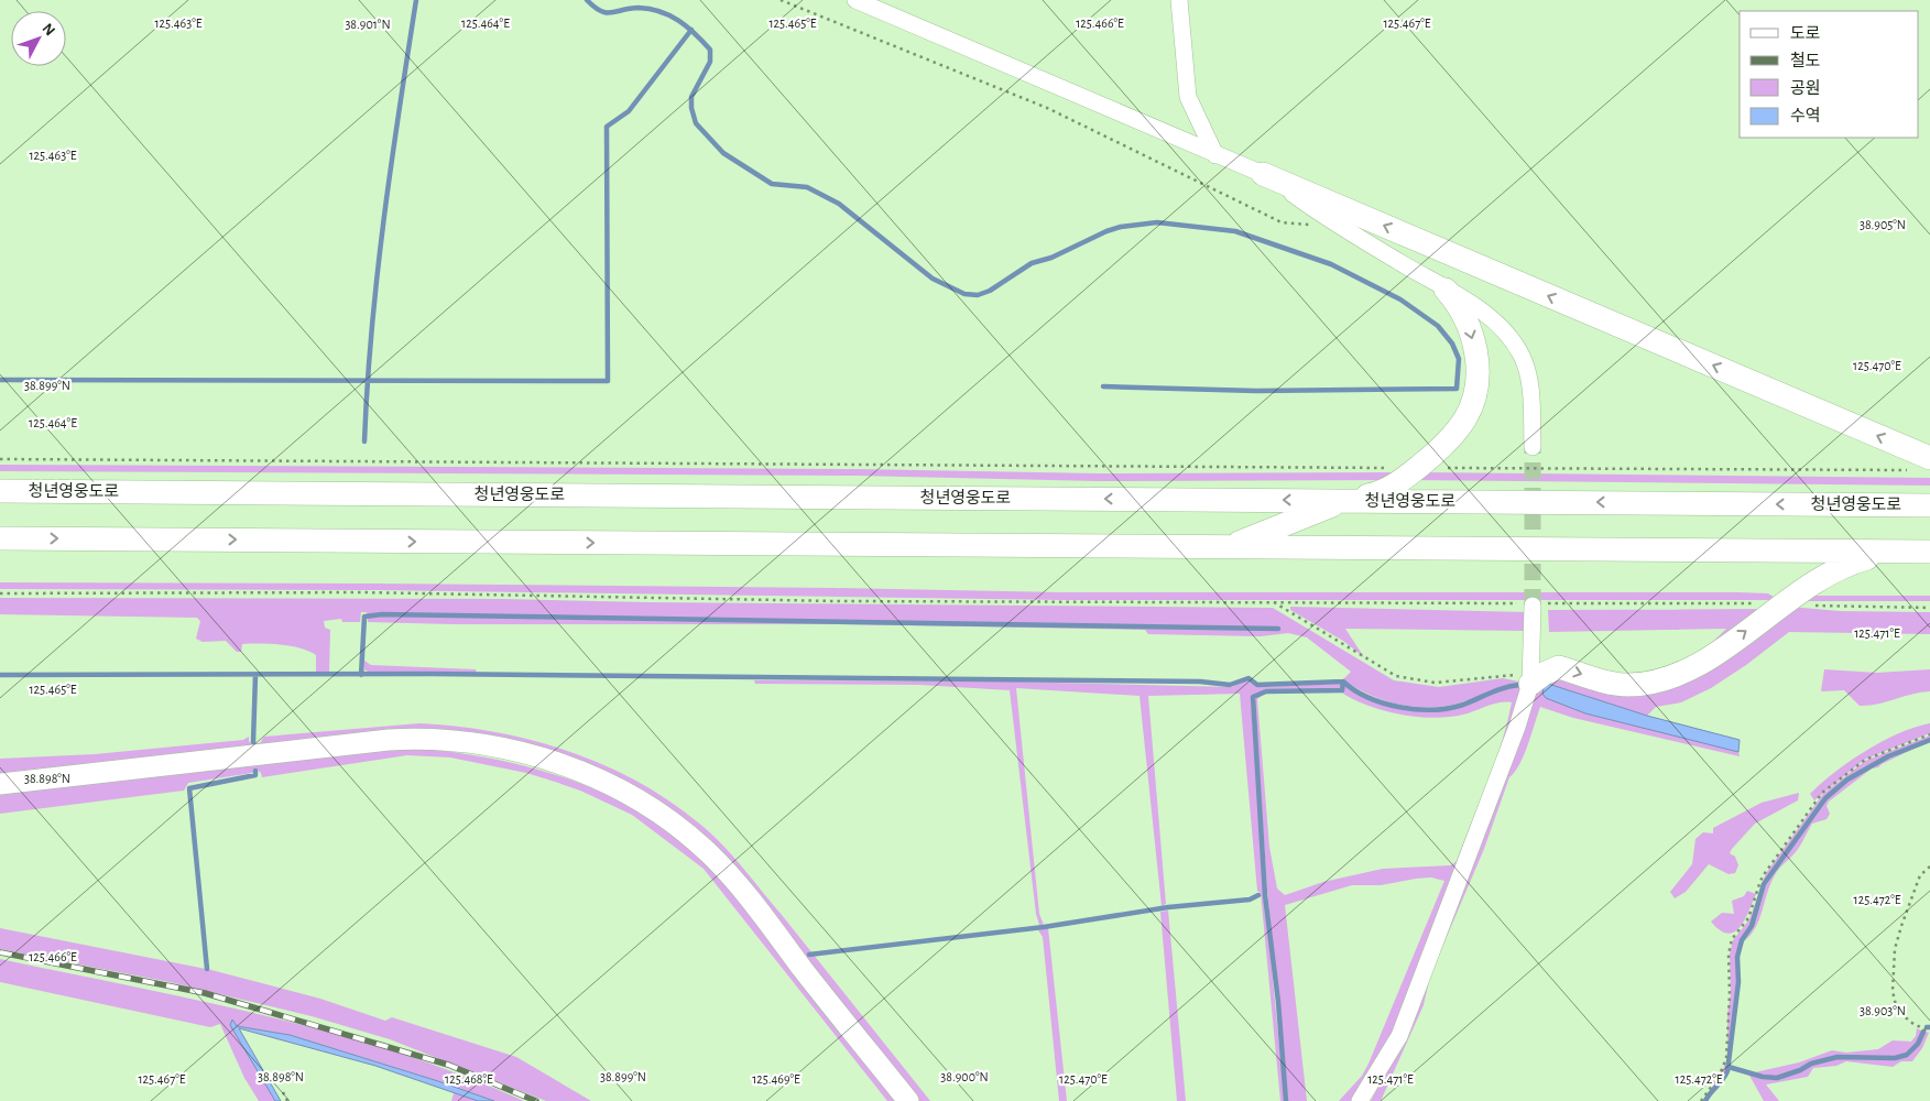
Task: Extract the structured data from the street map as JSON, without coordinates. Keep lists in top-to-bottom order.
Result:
{
  "streets": {
    "highway": ["청년영웅도로"]
  },
  "legend": [
    "도로",
    "철도",
    "공원",
    "수역"
  ],
  "north": "top right",
  "coordinates": [
    "125.463°E",
    "125.464°E",
    "125.465°E",
    "125.466°E",
    "125.467°E",
    "38.901°N",
    "38.905°N",
    "125.470°E",
    "38.899°N",
    "125.471°E",
    "38.898°N",
    "125.472°E",
    "38.903°N",
    "38.900°N",
    "125.468°E",
    "125.469°E"
  ]
}
